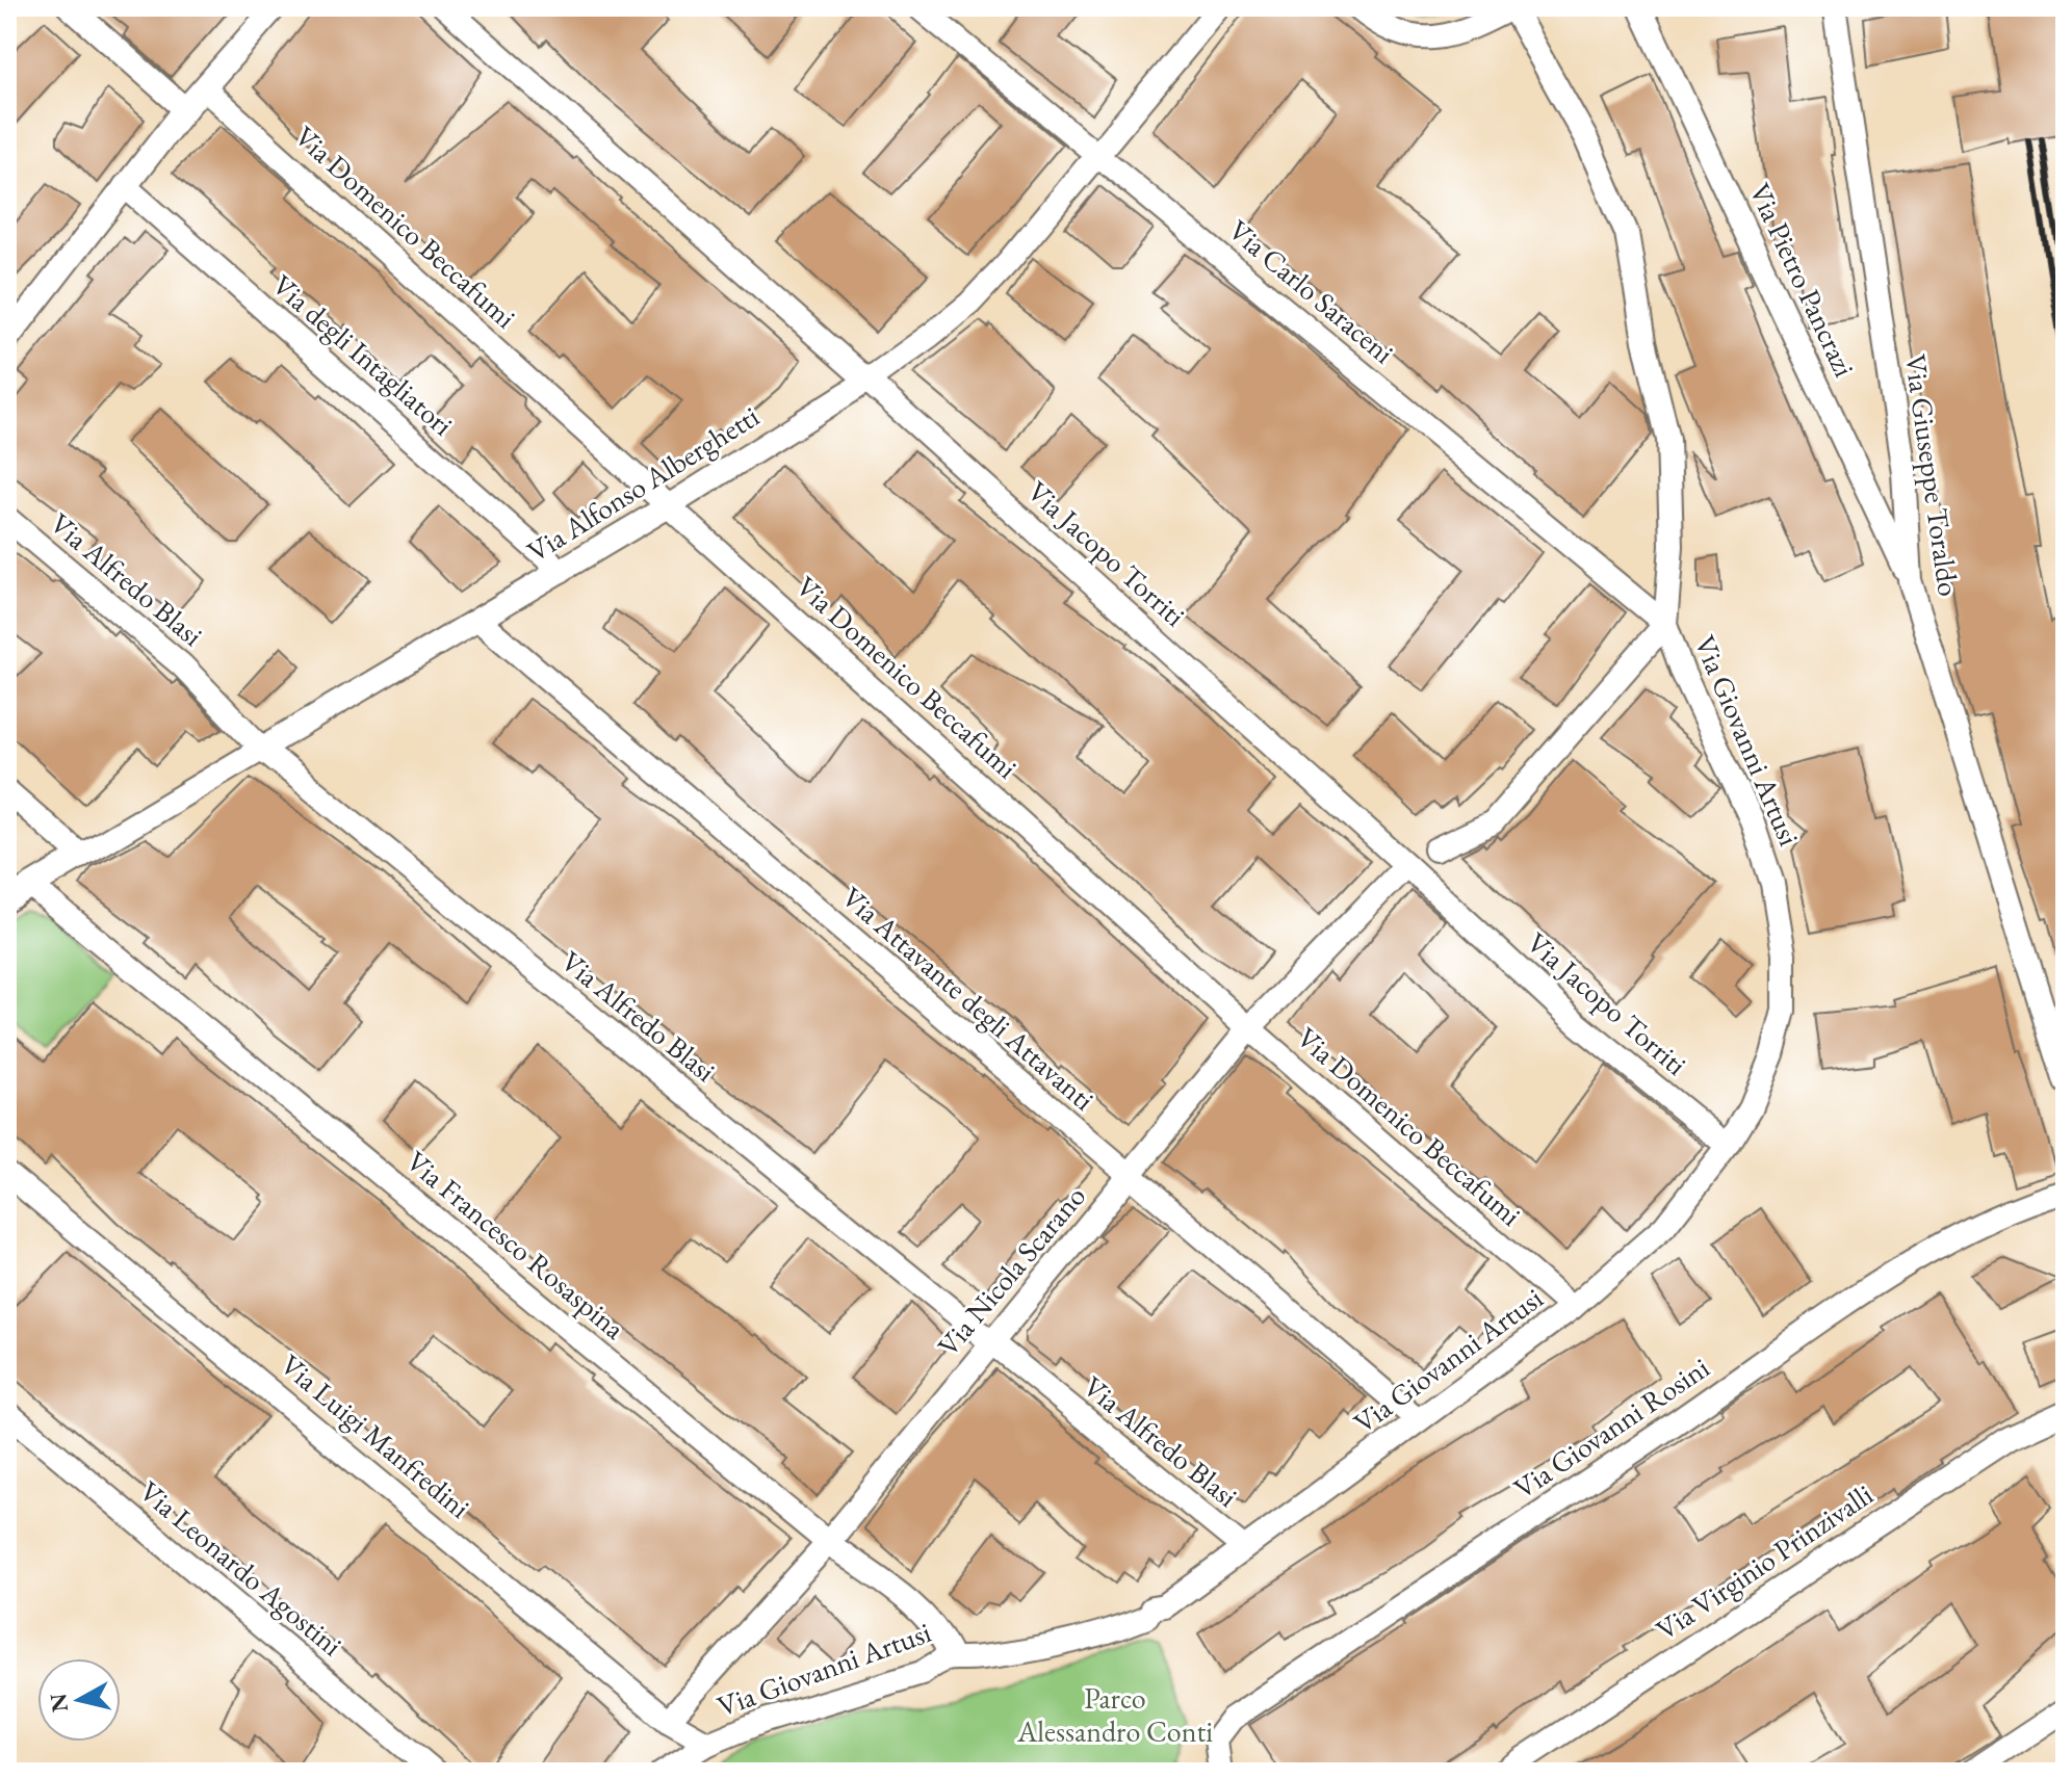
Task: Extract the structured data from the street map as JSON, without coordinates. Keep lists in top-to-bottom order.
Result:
{
  "streets": {
    "street": [
      "Via Domenico Beccafumi",
      "Via Pietro Pancrazi",
      "Via Carlo Saraceni",
      "Via degli Intagliatori",
      "Via Giuseppe Toraldo",
      "Via Alfonso Alberghetti",
      "Via Jacopo Torriti",
      "Via Alfredo Blasi",
      "Via Giovanni Artusi",
      "Via Attavante degli Attavanti",
      "Via Francesco Rosaspina",
      "Via Nicola Scarano",
      "Via Giovanni Rosini",
      "Via Luigi Manfredini",
      "Via Virginio Prinzivalli",
      "Via Leonardo Agostini"
    ]
  },
  "crossings": [
    ["Via Domenico Beccafumi", "Via Alfonso Alberghetti"],
    ["Via Domenico Beccafumi", "Via Giovanni Artusi"],
    ["Via Domenico Beccafumi", "Via Nicola Scarano"],
    ["Via Pietro Pancrazi", "Via Giuseppe Toraldo"],
    ["Via Carlo Saraceni", "Via Alfonso Alberghetti"],
    ["Via Carlo Saraceni", "Via Giovanni Artusi"],
    ["Via degli Intagliatori", "Via Alfonso Alberghetti"],
    ["Via Alfonso Alberghetti", "Via Jacopo Torriti"],
    ["Via Alfonso Alberghetti", "Via Alfredo Blasi"],
    ["Via Alfonso Alberghetti", "Via Attavante degli Attavanti"],
    ["Via Alfonso Alberghetti", "Via Francesco Rosaspina"],
    ["Via Jacopo Torriti", "Via Giovanni Artusi"],
    ["Via Jacopo Torriti", "Via Nicola Scarano"],
    ["Via Alfredo Blasi", "Via Giovanni Artusi"],
    ["Via Alfredo Blasi", "Via Nicola Scarano"],
    ["Via Giovanni Artusi", "Via Attavante degli Attavanti"],
    ["Via Giovanni Artusi", "Via Francesco Rosaspina"],
    ["Via Giovanni Artusi", "Via Luigi Manfredini"],
    ["Via Attavante degli Attavanti", "Via Nicola Scarano"],
    ["Via Francesco Rosaspina", "Via Nicola Scarano"],
    ["Via Nicola Scarano", "Via Luigi Manfredini"]
  ],
  "parks": ["Parco Alessandro Conti"],
  "north": "left"
}
